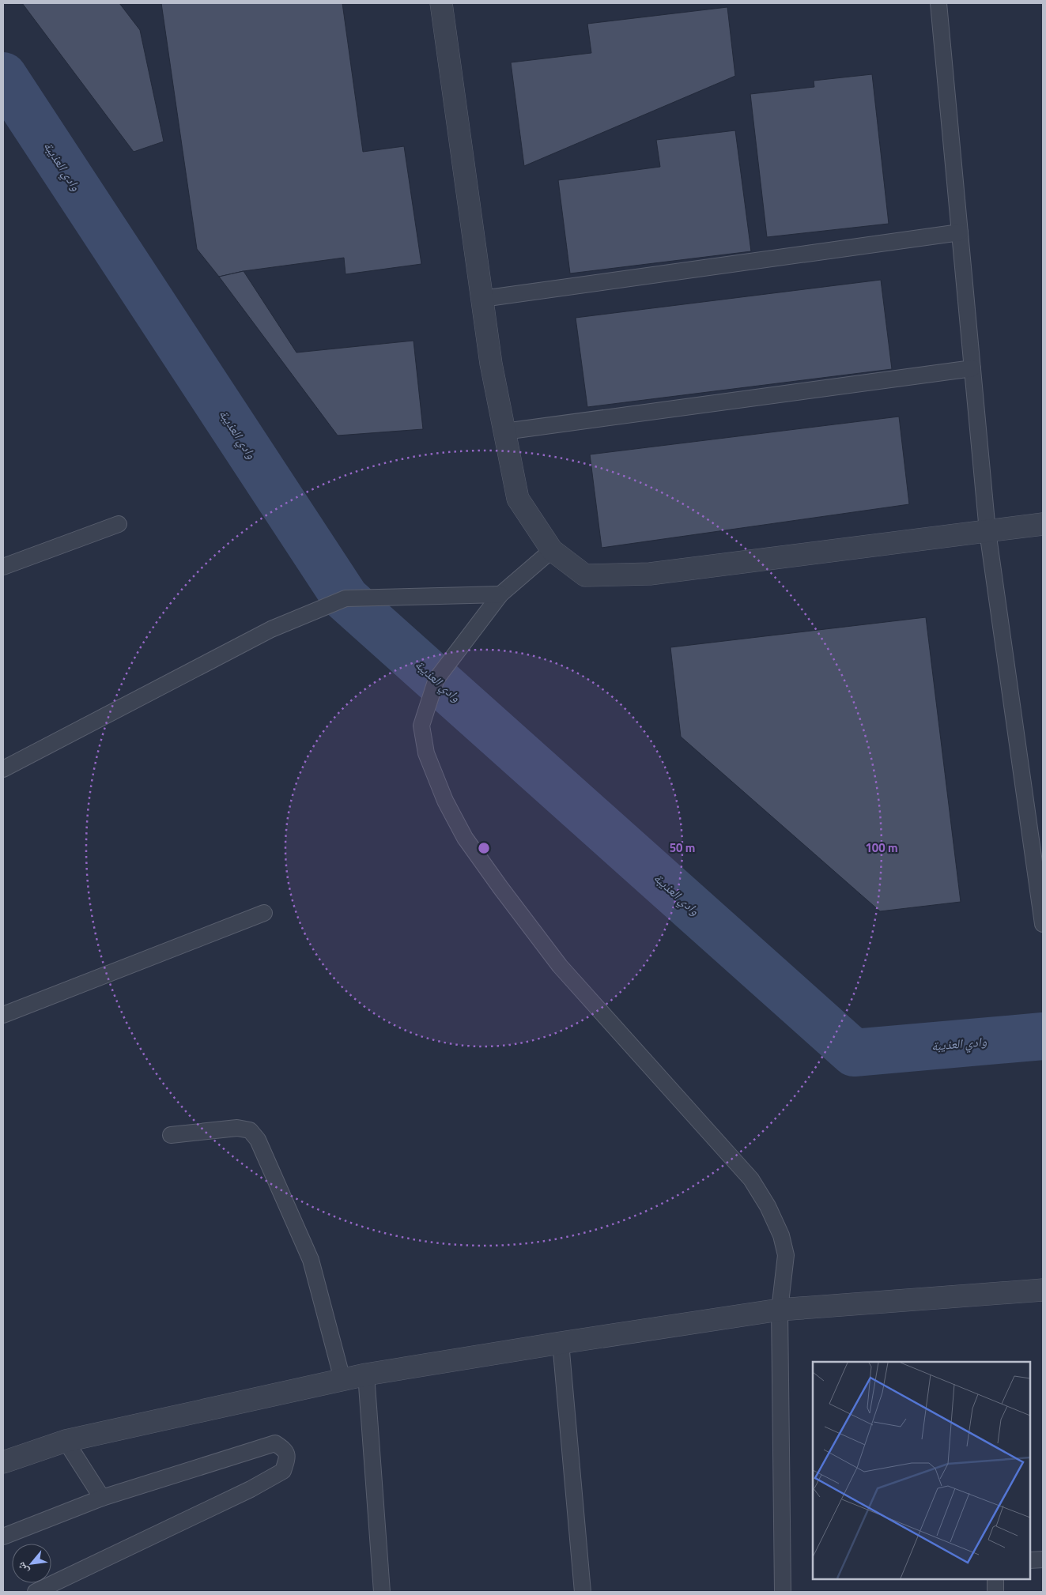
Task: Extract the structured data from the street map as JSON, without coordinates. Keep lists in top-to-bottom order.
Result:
{
  "water": ["وادي العذيبة"],
  "north": "bottom left",
  "rings": ["50 m", "100 m"]
}
